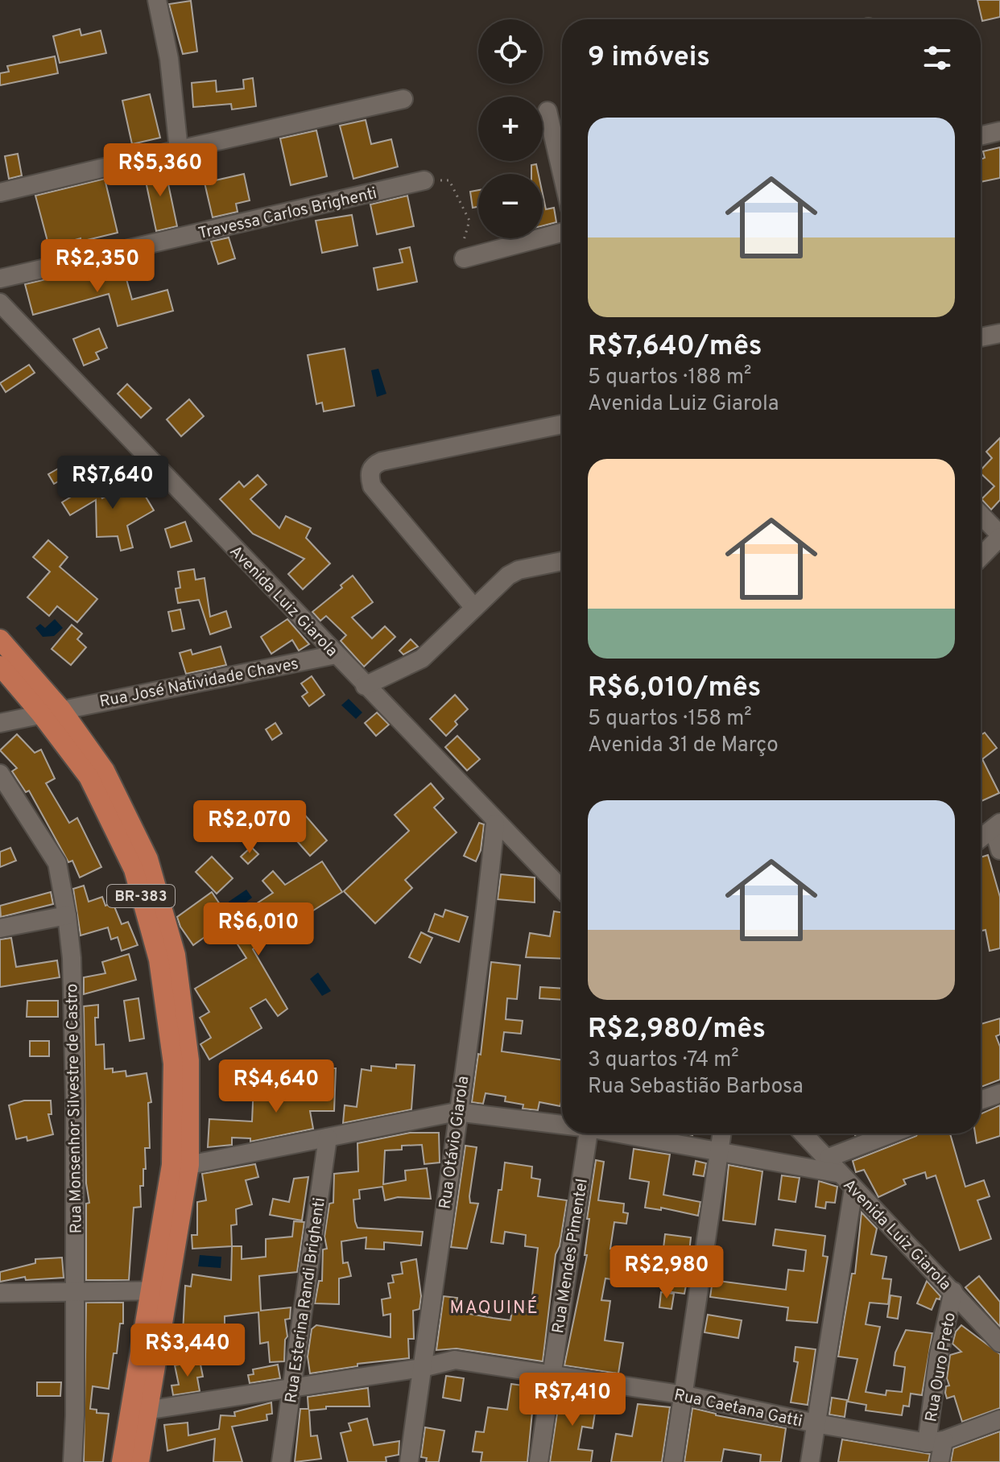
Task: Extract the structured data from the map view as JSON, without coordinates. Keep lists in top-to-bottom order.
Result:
{
  "streets": {
    "main road": ["BR-383"],
    "street": [
      "Travessa Carlos Brighenti",
      "Avenida Luiz Giarola",
      "Rua José Natividade Chaves",
      "Rua Monsenhor Silvestre de Castro",
      "Rua Otávio Giarola",
      "Rua Mendes Pimentel",
      "Rua Esterina Randi Brighenti",
      "Rua Ouro Preto",
      "Rua Caetana Gatti"
    ]
  },
  "crossings": [
    ["Avenida Luiz Giarola", "Rua José Natividade Chaves"],
    ["Avenida Luiz Giarola", "Rua Otávio Giarola"],
    ["Avenida Luiz Giarola", "Rua Ouro Preto"],
    ["Rua José Natividade Chaves", "BR-383"],
    ["BR-383", "Rua Caetana Gatti"],
    ["Rua Otávio Giarola", "Rua Caetana Gatti"],
    ["Rua Mendes Pimentel", "Rua Caetana Gatti"],
    ["Rua Esterina Randi Brighenti", "Rua Caetana Gatti"],
    ["Rua Ouro Preto", "Rua Caetana Gatti"]
  ],
  "districts": ["MAQUINÉ"],
  "page": {
    "map_buttons": ["+", "−"],
    "heading": "9 imóveis",
    "list": [
      {
        "name": "R$7,640/mês",
        "note": "5 quartos · 188 m² · Avenida Luiz Giarola"
      },
      {
        "name": "R$6,010/mês",
        "note": "5 quartos · 158 m² · Avenida 31 de Março"
      },
      {
        "name": "R$2,980/mês",
        "note": "3 quartos · 74 m² · Rua Sebastião Barbosa"
      }
    ],
    "price": [
      "R$5,360",
      "R$2,350",
      "R$7,640",
      "R$2,070",
      "R$6,010",
      "R$4,640",
      "R$2,980",
      "R$3,440",
      "R$7,410"
    ]
  }
}
